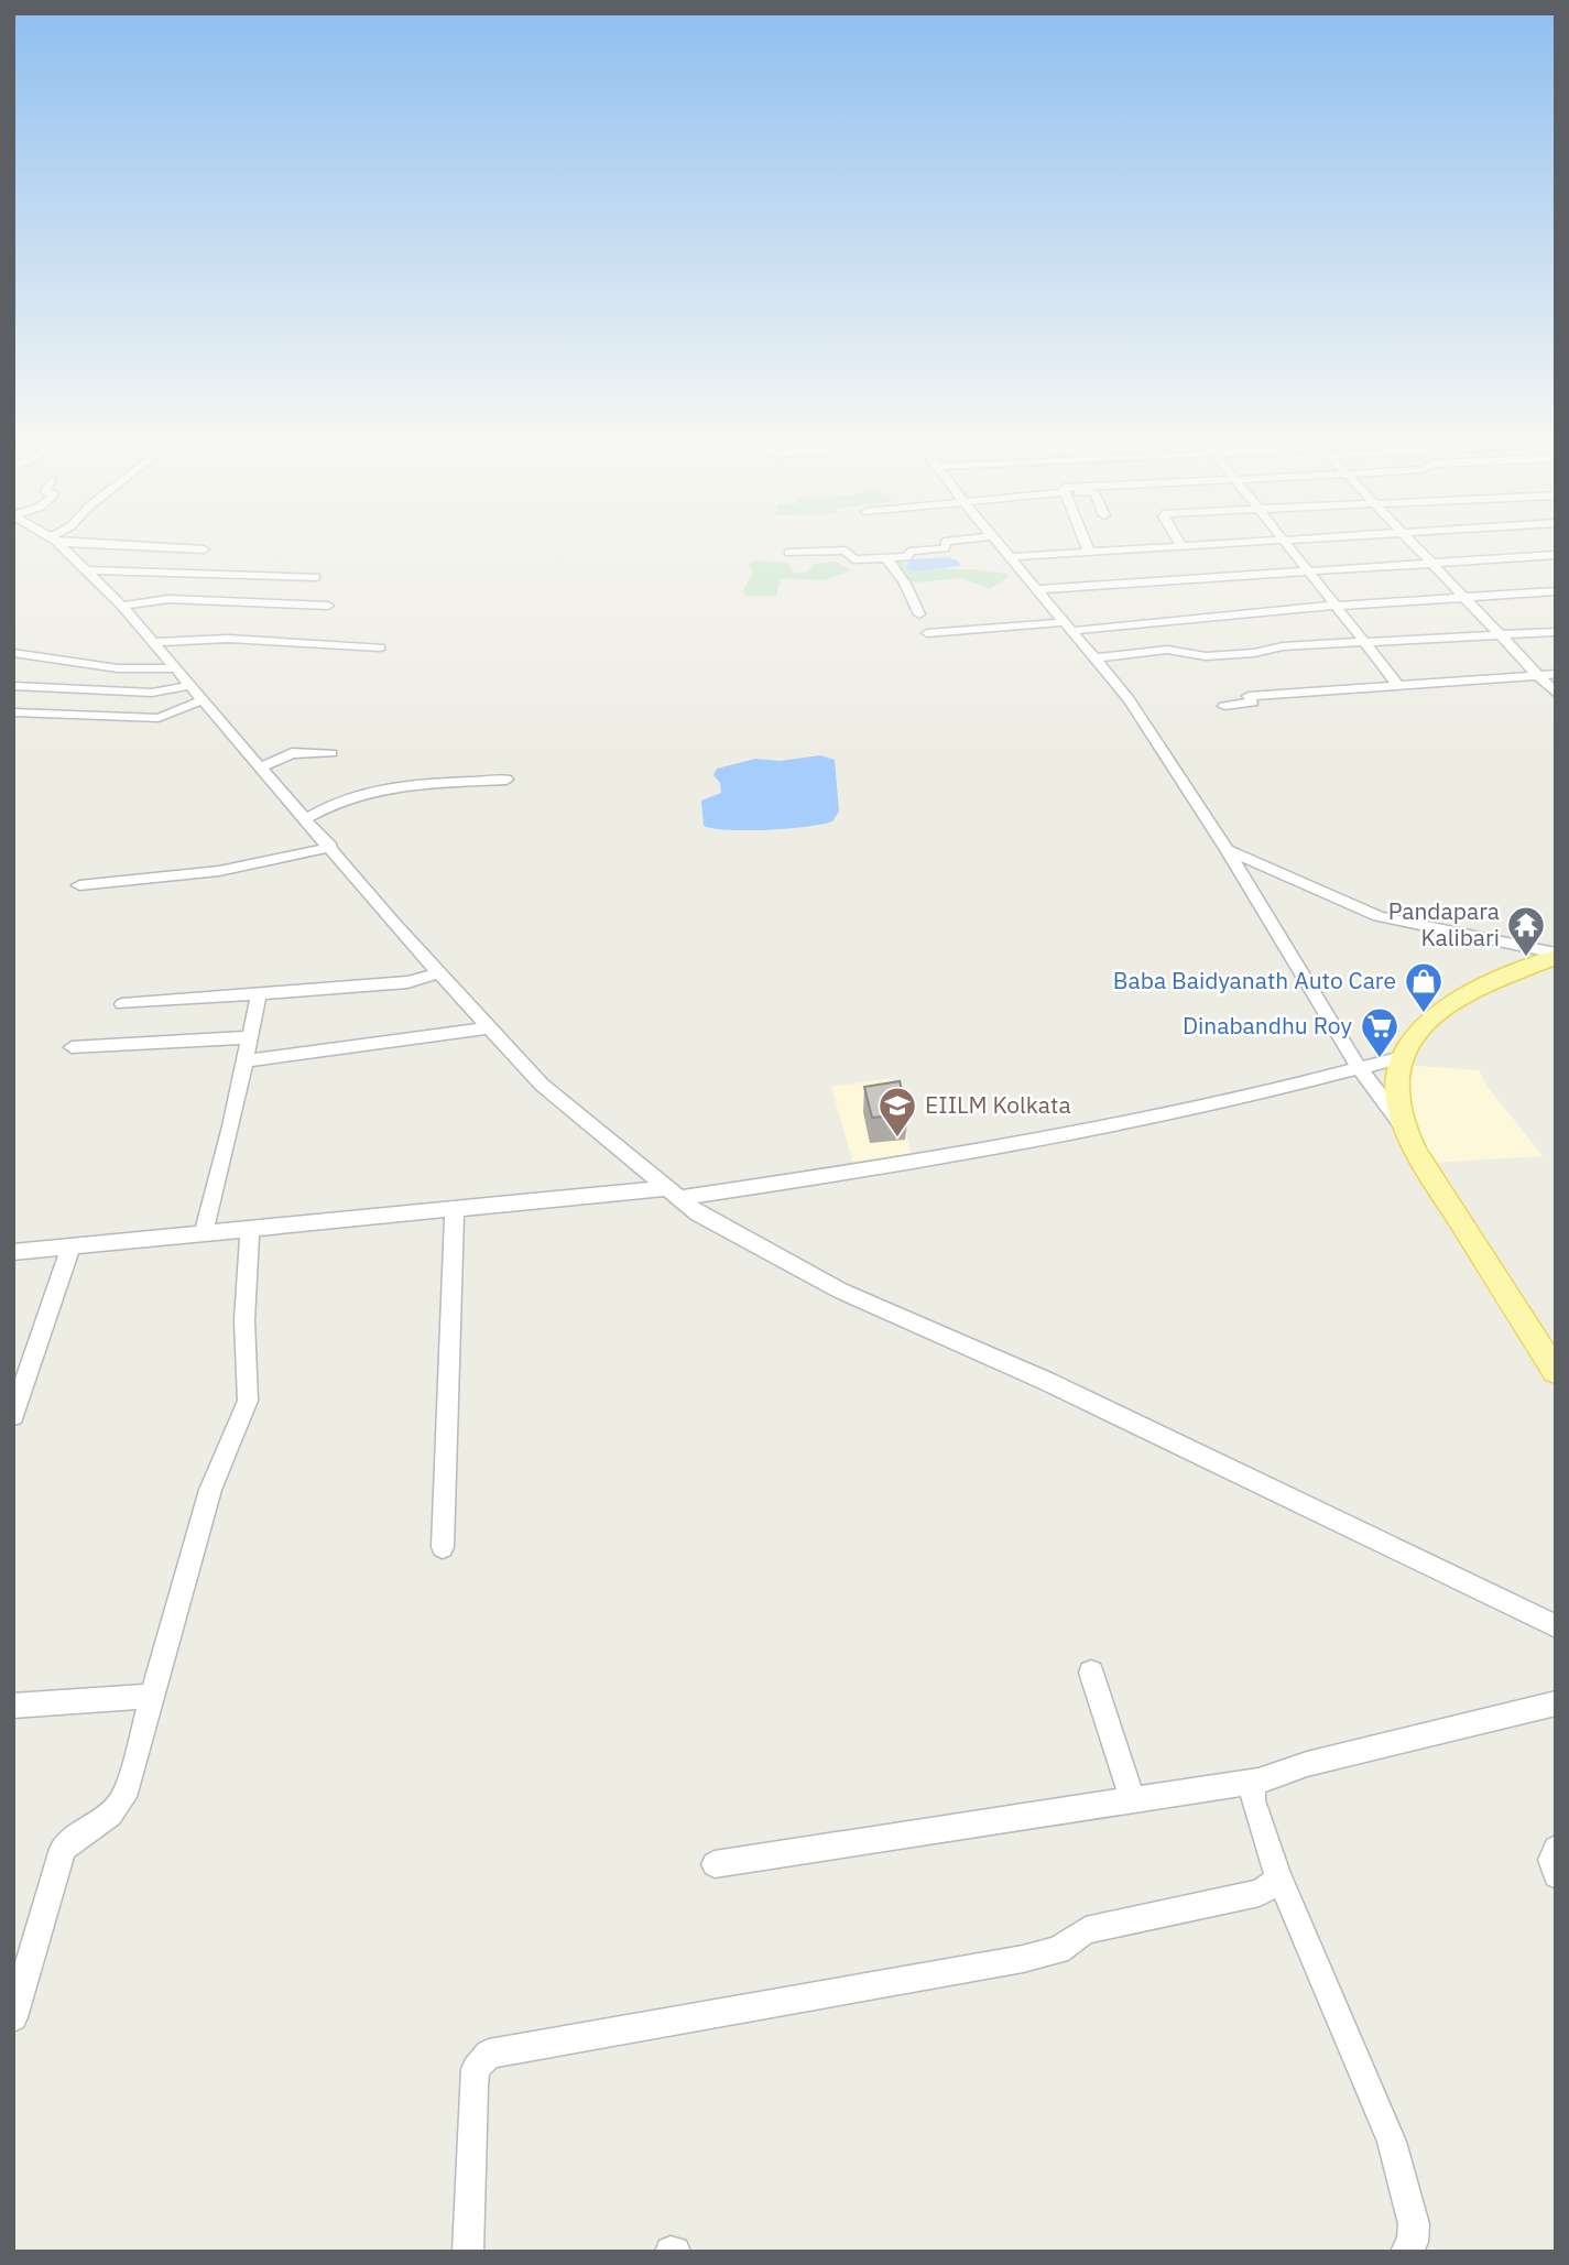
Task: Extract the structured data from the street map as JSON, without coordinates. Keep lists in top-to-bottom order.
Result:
{
  "places": {
    "temple": ["Pandapara Kalibari"],
    "shop": ["Baba Baidyanath Auto Care"],
    "supermarket": ["Dinabandhu Roy"],
    "school or university": ["EIILM Kolkata"]
  }
}
